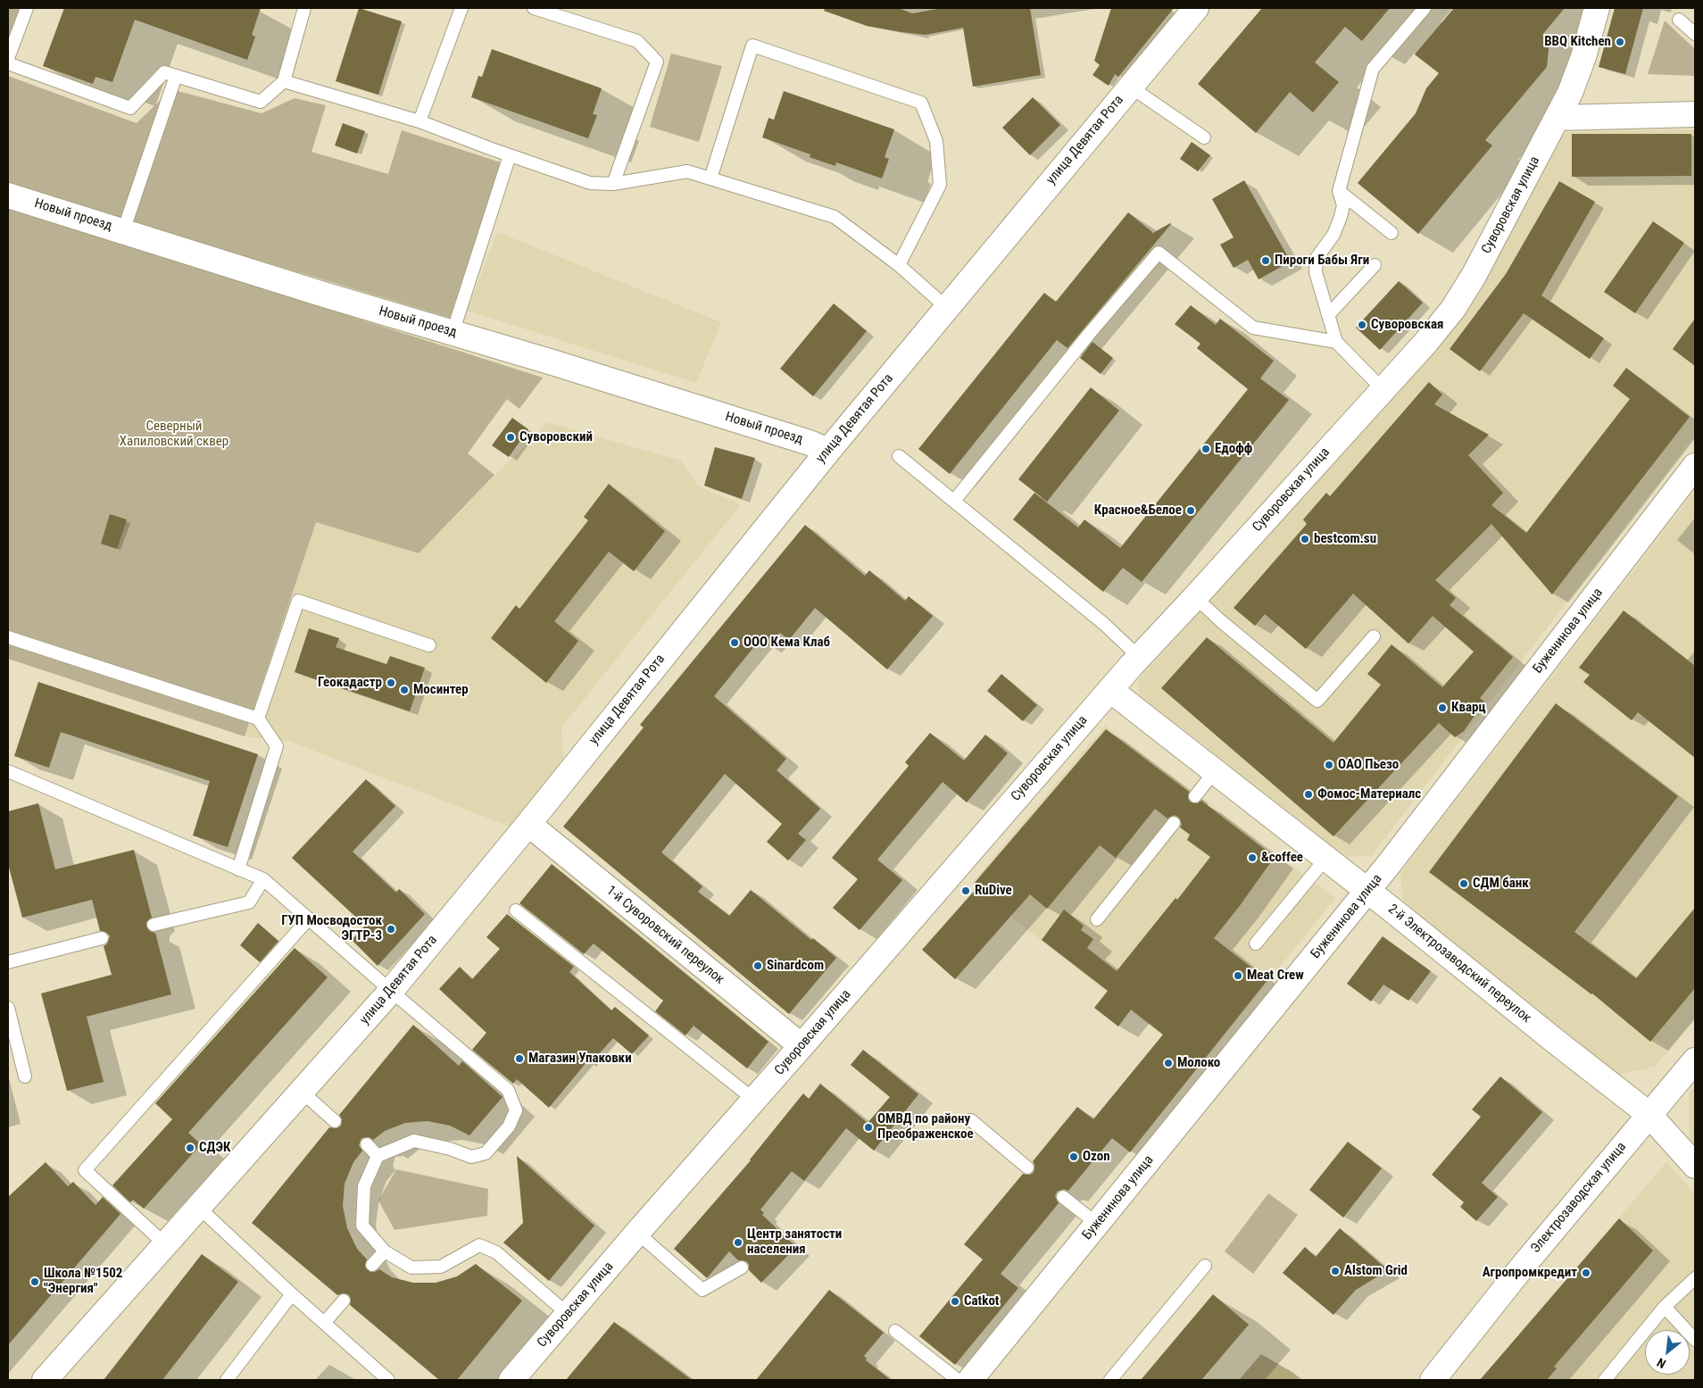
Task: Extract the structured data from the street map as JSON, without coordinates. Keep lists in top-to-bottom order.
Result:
{
  "streets": {
    "street": [
      "улица Девятая Рота",
      "Суворовская улица",
      "Новый проезд",
      "Буженинова улица",
      "1-й Суворовский переулок",
      "2-й Электрозаводский переулок",
      "Электрозаводская улица"
    ]
  },
  "crossings": [
    ["улица Девятая Рота", "Новый проезд"],
    ["улица Девятая Рота", "1-й Суворовский переулок"],
    ["Суворовская улица", "1-й Суворовский переулок"],
    ["Суворовская улица", "2-й Электрозаводский переулок"],
    ["Буженинова улица", "2-й Электрозаводский переулок"],
    ["2-й Электрозаводский переулок", "Электрозаводская улица"]
  ],
  "parks": ["Северный Хапиловский сквер"],
  "places": [
    "BBQ Kitchen",
    "Пироги Бабы Яги",
    "Суворовская",
    "Суворовский",
    "Едофф",
    "Красное&Белое",
    "bestcom.su",
    "ООО Кема Клаб",
    "Геокадастр",
    "Мосинтер",
    "Кварц",
    "ОАО Пьезо",
    "Фомос-Материалс",
    "&coffee",
    "СДМ банк",
    "RuDive",
    "ГУП Мосводосток ЭГТР-3",
    "Sinardcom",
    "Meat Crew",
    "Магазин Упаковки",
    "Молоко",
    "ОМВД по району Преображенское",
    "СДЭК",
    "Ozon",
    "Центр занятости населения",
    "Alstom Grid",
    "Агропромкредит",
    "Школа №1502 \"Энергия\"",
    "Catkot"
  ],
  "north": "bottom left"
}
